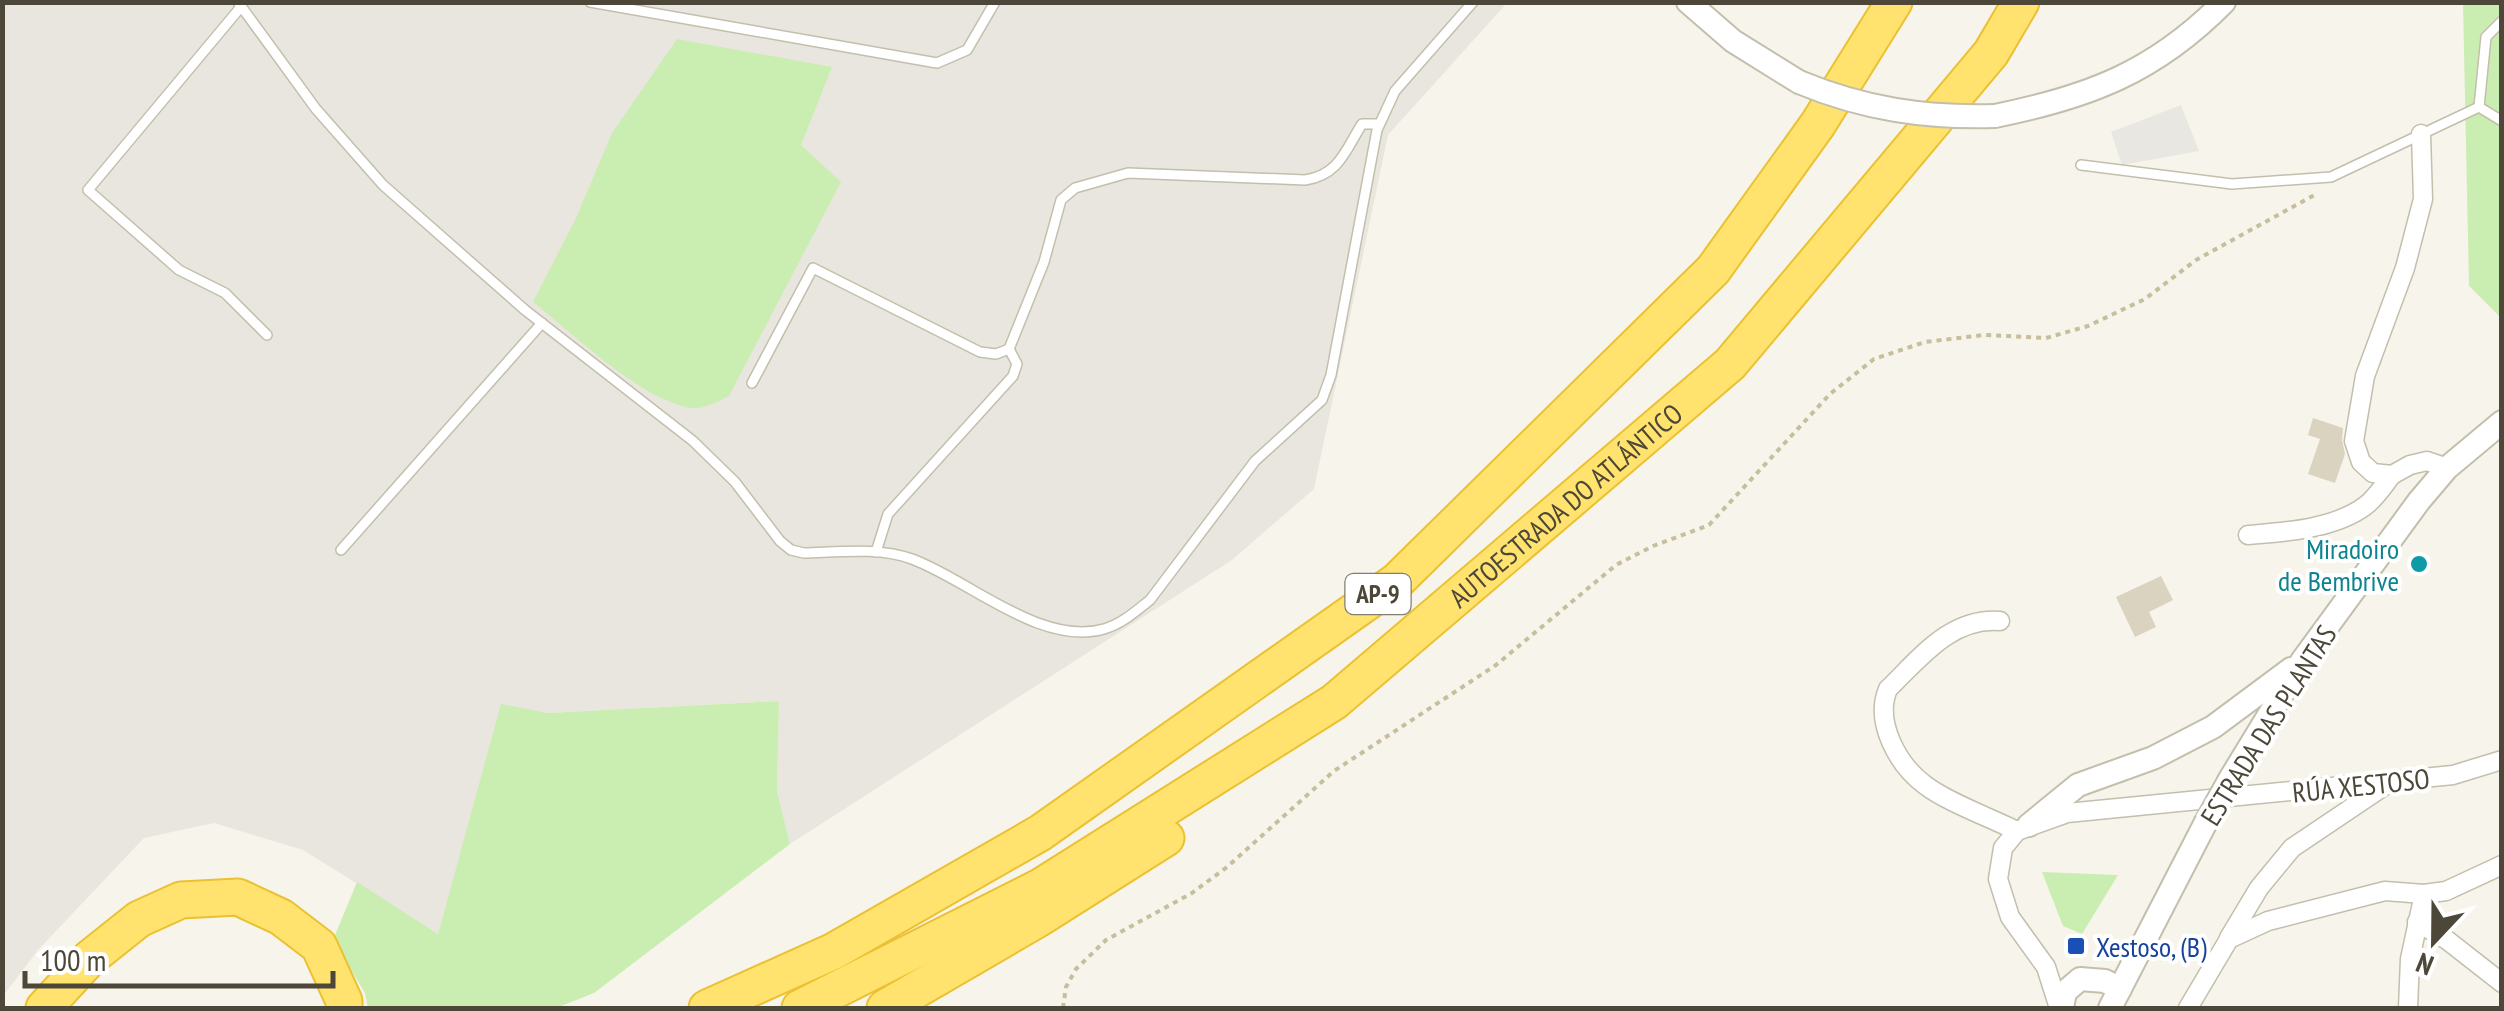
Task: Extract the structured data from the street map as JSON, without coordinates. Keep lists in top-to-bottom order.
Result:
{
  "streets": {
    "highway": ["AUTOESTRADA DO ATLÁNTICO", "AP-9"],
    "street": ["ESTRADA DAS PLANTAS", "RÚA XESTOSO"]
  },
  "places": {
    "other": ["Miradoiro de Bembrive"],
    "transit": ["Xestoso, (B)"]
  },
  "scale_bar": "100 m",
  "north": "bottom"
}
